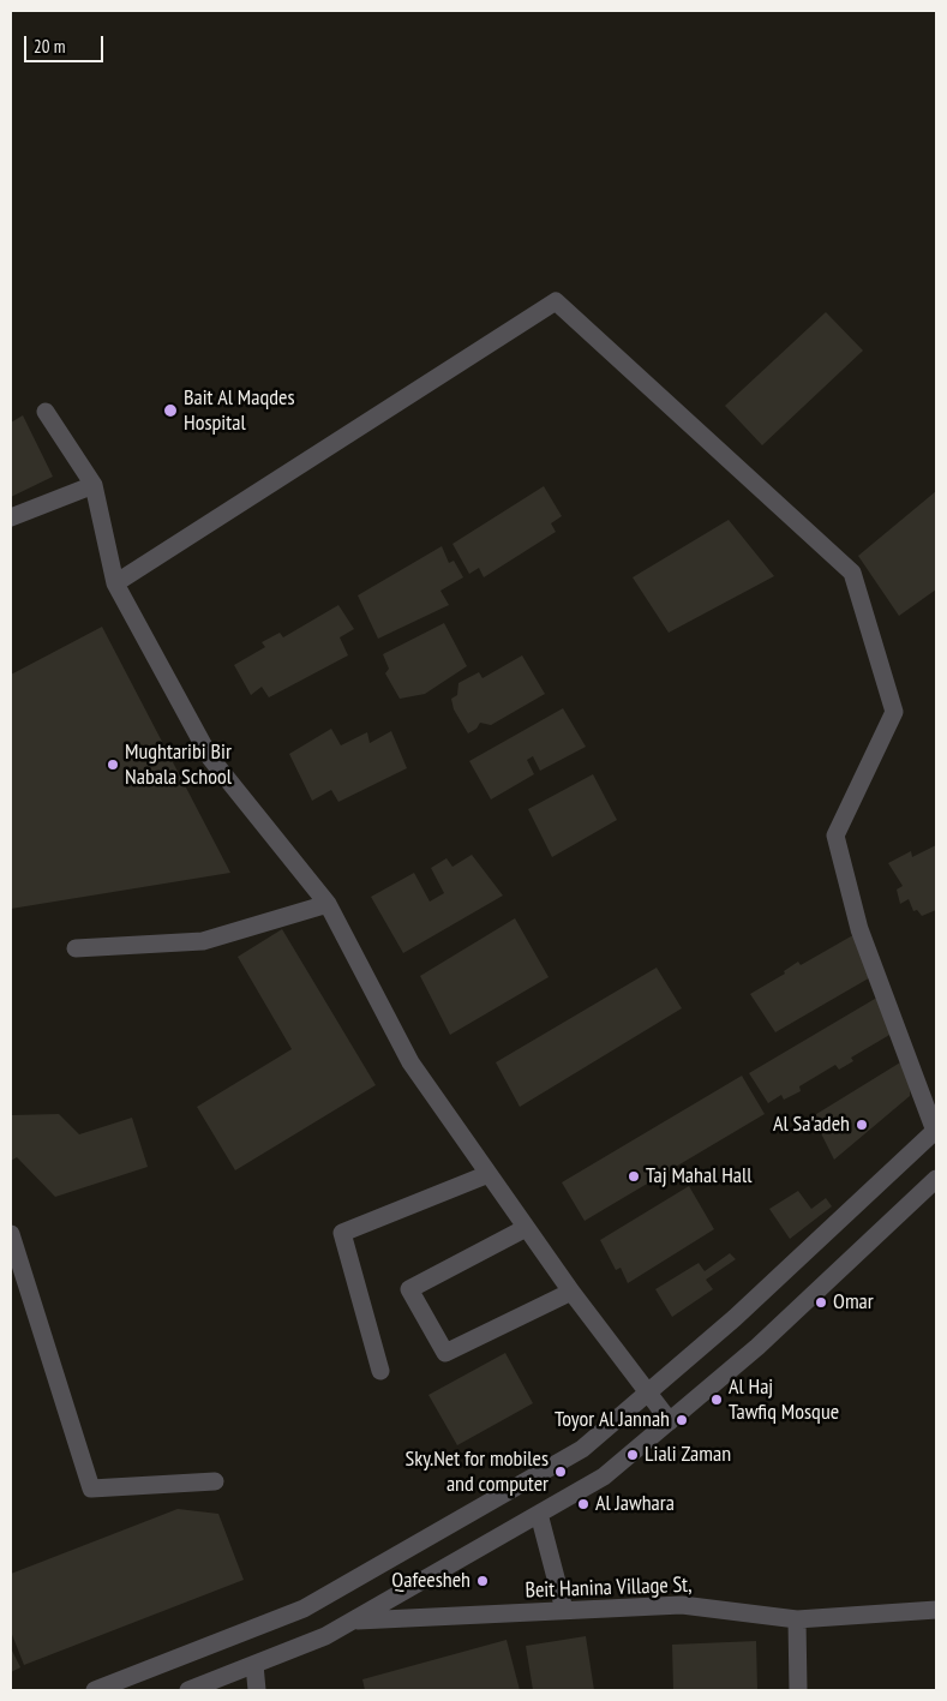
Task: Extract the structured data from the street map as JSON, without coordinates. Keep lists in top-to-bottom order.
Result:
{
  "streets": {
    "street": ["Beit Hanina Village St,"]
  },
  "places": [
    "Bait Al Maqdes Hospital",
    "Mughtaribi Bir Nabala School",
    "Al Sa'adeh",
    "Taj Mahal Hall",
    "Omar",
    "Al Haj Tawfiq Mosque",
    "Toyor Al Jannah",
    "Liali Zaman",
    "Sky.Net for mobiles and computer",
    "Al Jawhara",
    "Qafeesheh"
  ],
  "scale_bar": "20 m"
}
